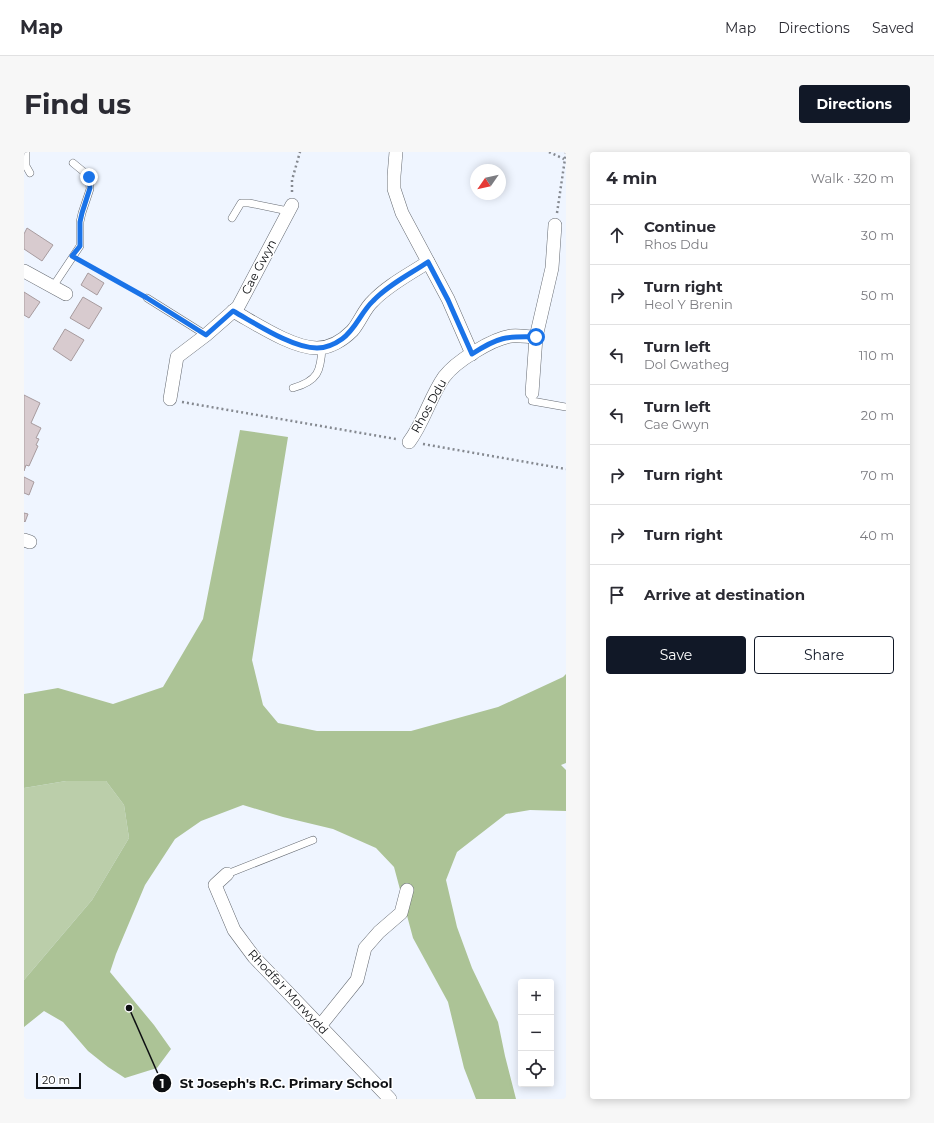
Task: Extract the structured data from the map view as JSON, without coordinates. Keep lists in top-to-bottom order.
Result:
{
  "streets": {
    "street": ["Cae Gwyn", "Rhos Ddu", "Rhodfa'r Morwydd"]
  },
  "places": ["St Joseph's R.C. Primary School"],
  "scale_bar": "20 m",
  "north": "bottom left",
  "page": {
    "header": "Map",
    "nav": ["Map", "Directions", "Saved"],
    "buttons": [
      "Directions",
      ["Save", "Share"]
    ],
    "title": "Find us",
    "heading": ["4 min", "Walk · 320 m"],
    "list": [
      ["Continue", "Rhos Ddu", "30 m"],
      ["Turn right", "Heol Y Brenin", "50 m"],
      ["Turn left", "Dol Gwatheg", "110 m"],
      ["Turn left", "Cae Gwyn", "20 m"],
      ["Turn right", "70 m"],
      ["Turn right", "40 m"],
      "Arrive at destination"
    ],
    "map_buttons": ["+", "−"],
    "scale": "20 m"
  }
}
